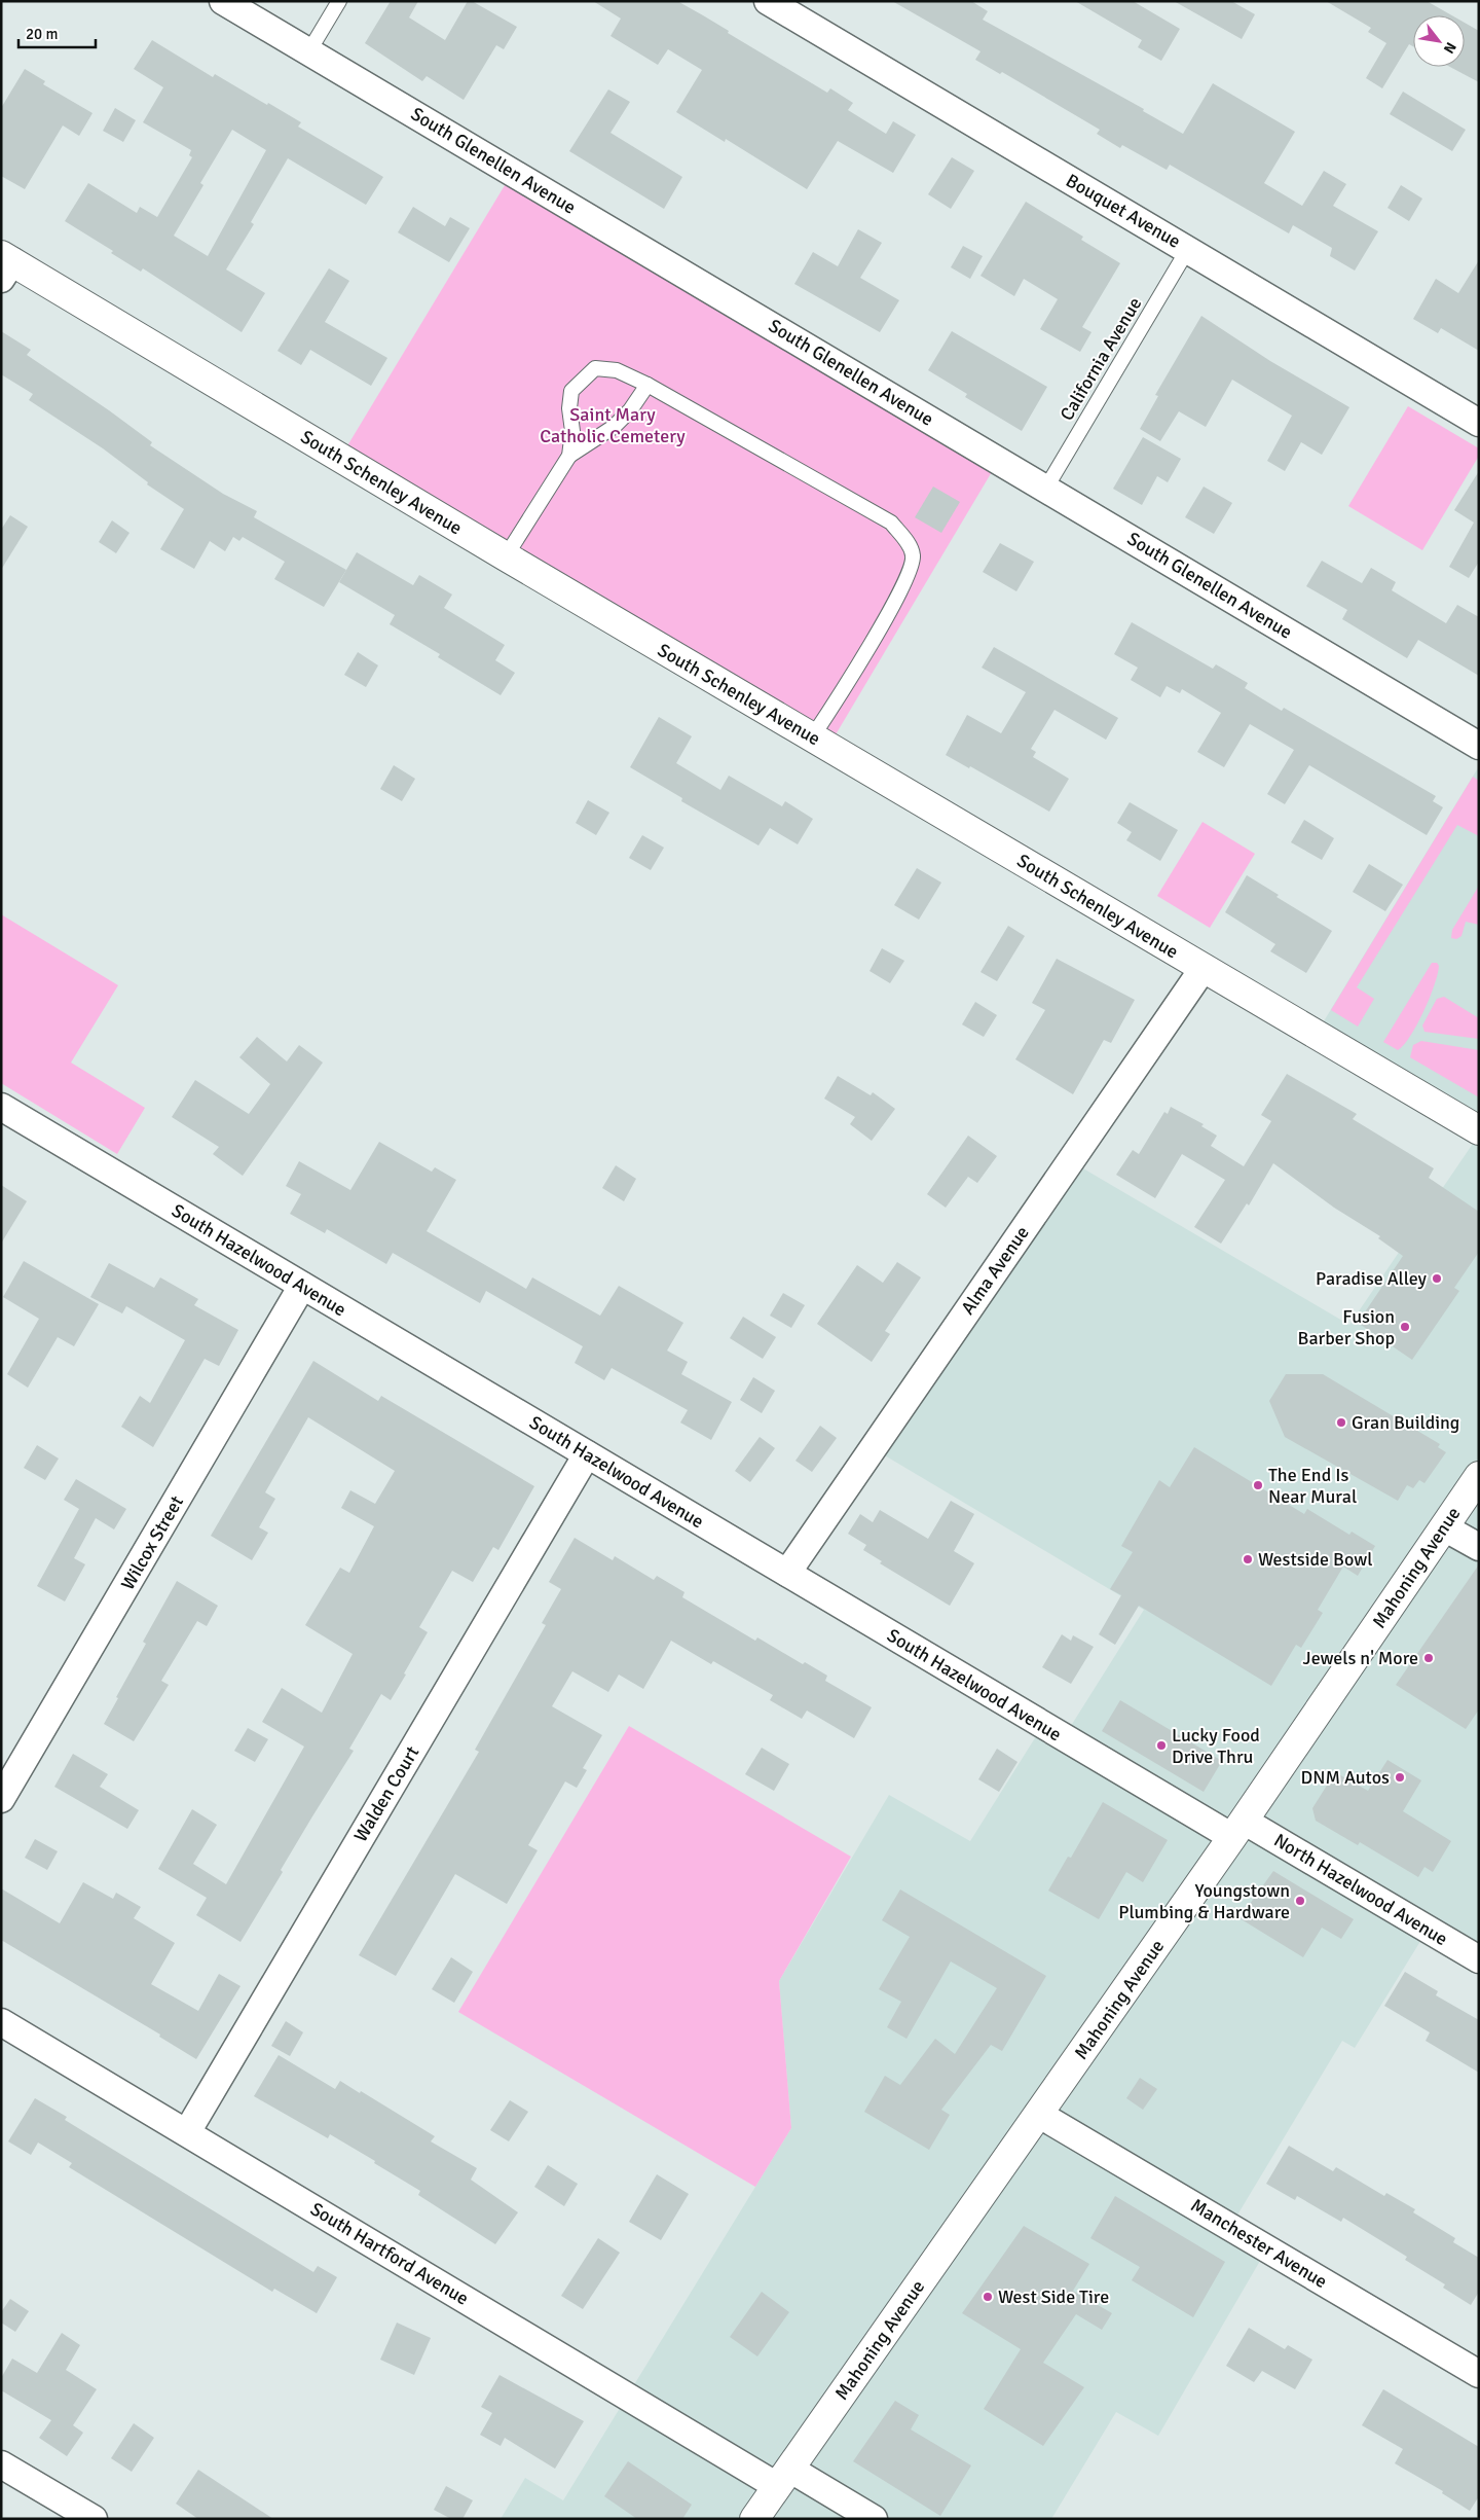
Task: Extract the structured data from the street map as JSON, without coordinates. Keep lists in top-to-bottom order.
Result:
{
  "streets": {
    "street": [
      "South Glenellen Avenue",
      "Bouquet Avenue",
      "South Schenley Avenue",
      "South Hazelwood Avenue",
      "Alma Avenue",
      "Wilcox Street",
      "Mahoning Avenue",
      "Walden Court",
      "North Hazelwood Avenue",
      "Manchester Avenue",
      "South Hartford Avenue"
    ],
    "lane": ["California Avenue"]
  },
  "crossings": [
    ["South Glenellen Avenue", "California Avenue"],
    ["Bouquet Avenue", "California Avenue"],
    ["South Schenley Avenue", "Alma Avenue"],
    ["South Hazelwood Avenue", "Alma Avenue"],
    ["South Hazelwood Avenue", "Wilcox Street"],
    ["South Hazelwood Avenue", "Mahoning Avenue"],
    ["South Hazelwood Avenue", "Walden Court"],
    ["South Hazelwood Avenue", "North Hazelwood Avenue"],
    ["Mahoning Avenue", "North Hazelwood Avenue"],
    ["Mahoning Avenue", "Manchester Avenue"],
    ["Mahoning Avenue", "South Hartford Avenue"],
    ["Walden Court", "South Hartford Avenue"]
  ],
  "parks": ["Saint Mary Catholic Cemetery"],
  "places": [
    "Paradise Alley",
    "Fusion Barber Shop",
    "Gran Building",
    "The End Is Near Mural",
    "Westside Bowl",
    "Jewels n' More",
    "Lucky Food Drive Thru",
    "DNM Autos",
    "Youngstown Plumbing & Hardware",
    "West Side Tire"
  ],
  "scale_bar": "20 m",
  "north": "bottom right"
}
